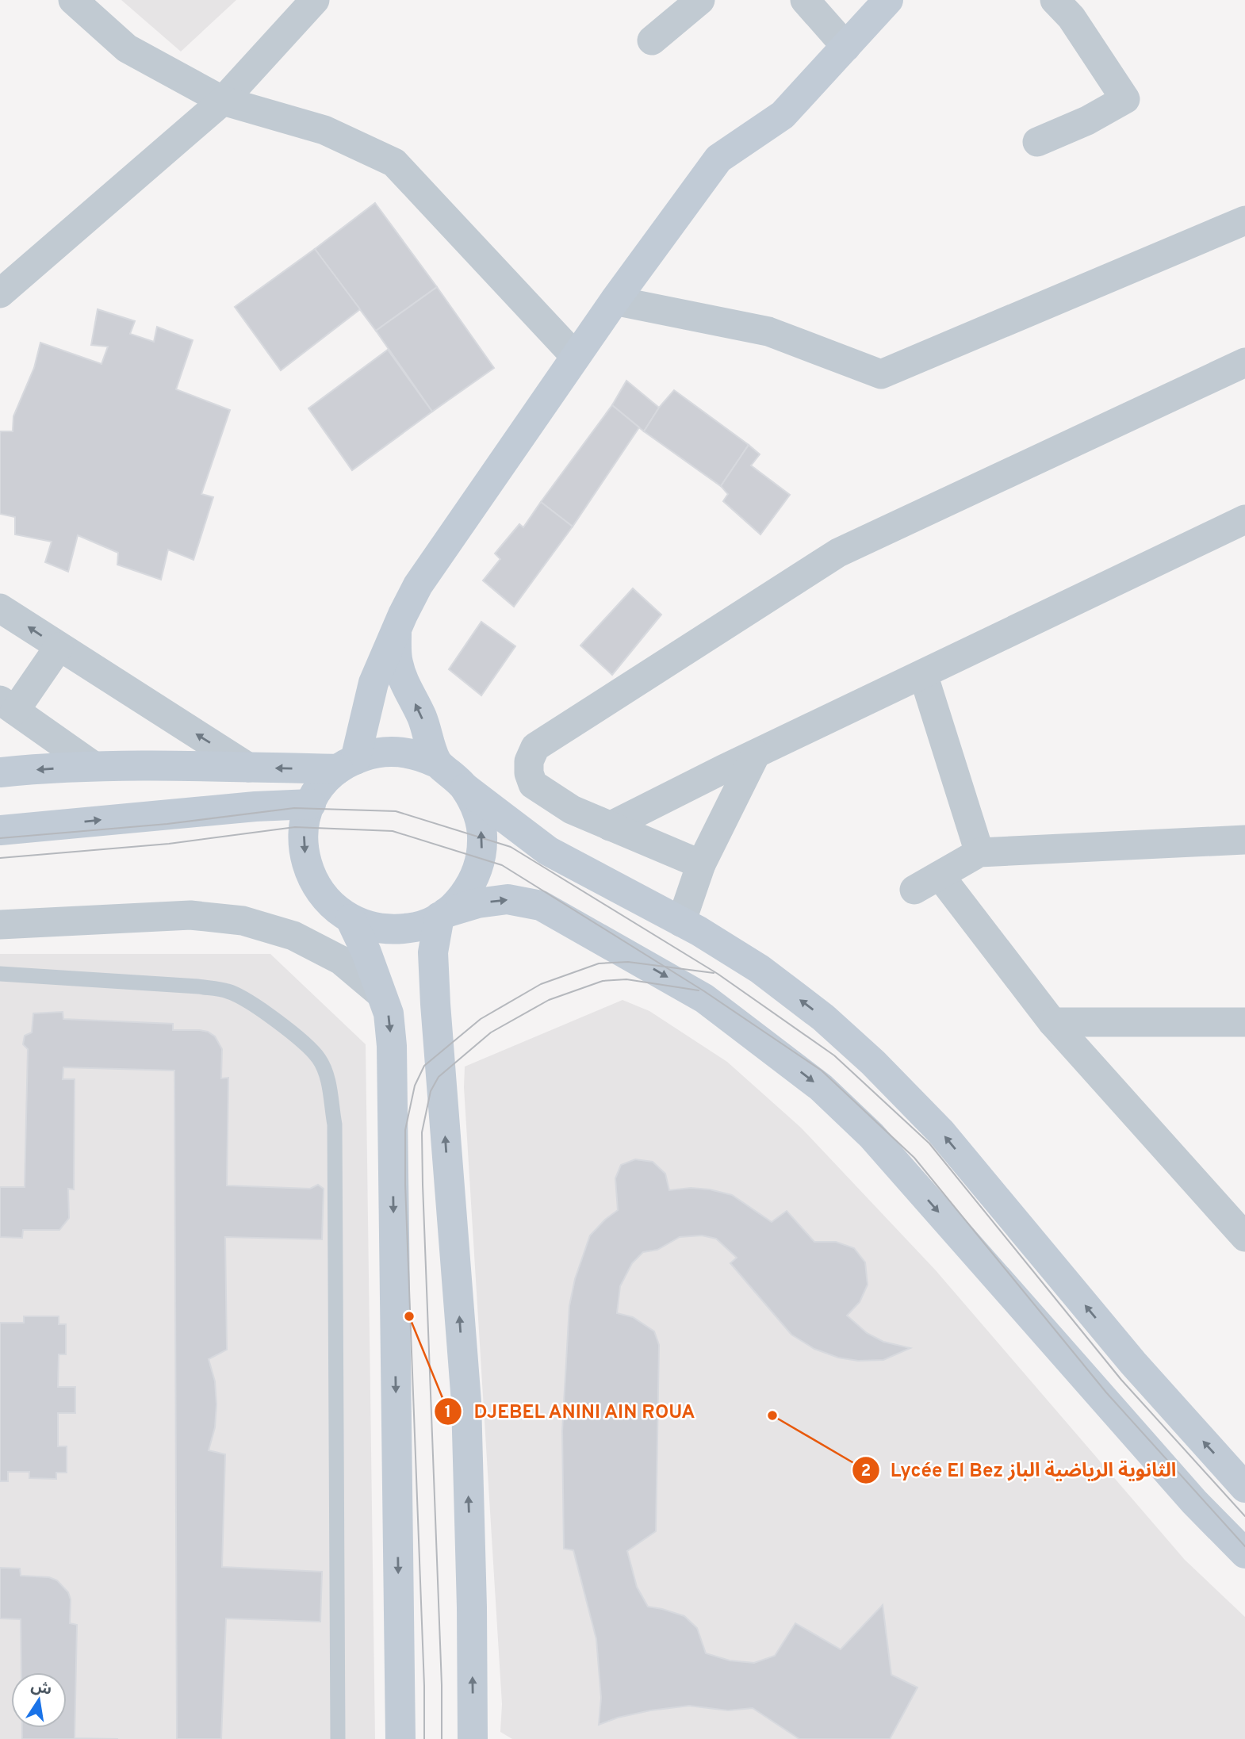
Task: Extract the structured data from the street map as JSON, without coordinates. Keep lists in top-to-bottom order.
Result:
{
  "places": ["DJEBEL ANINI AIN ROUA", "Lycée El Bez الثانوية الرياضية الباز"],
  "north": "top"
}
